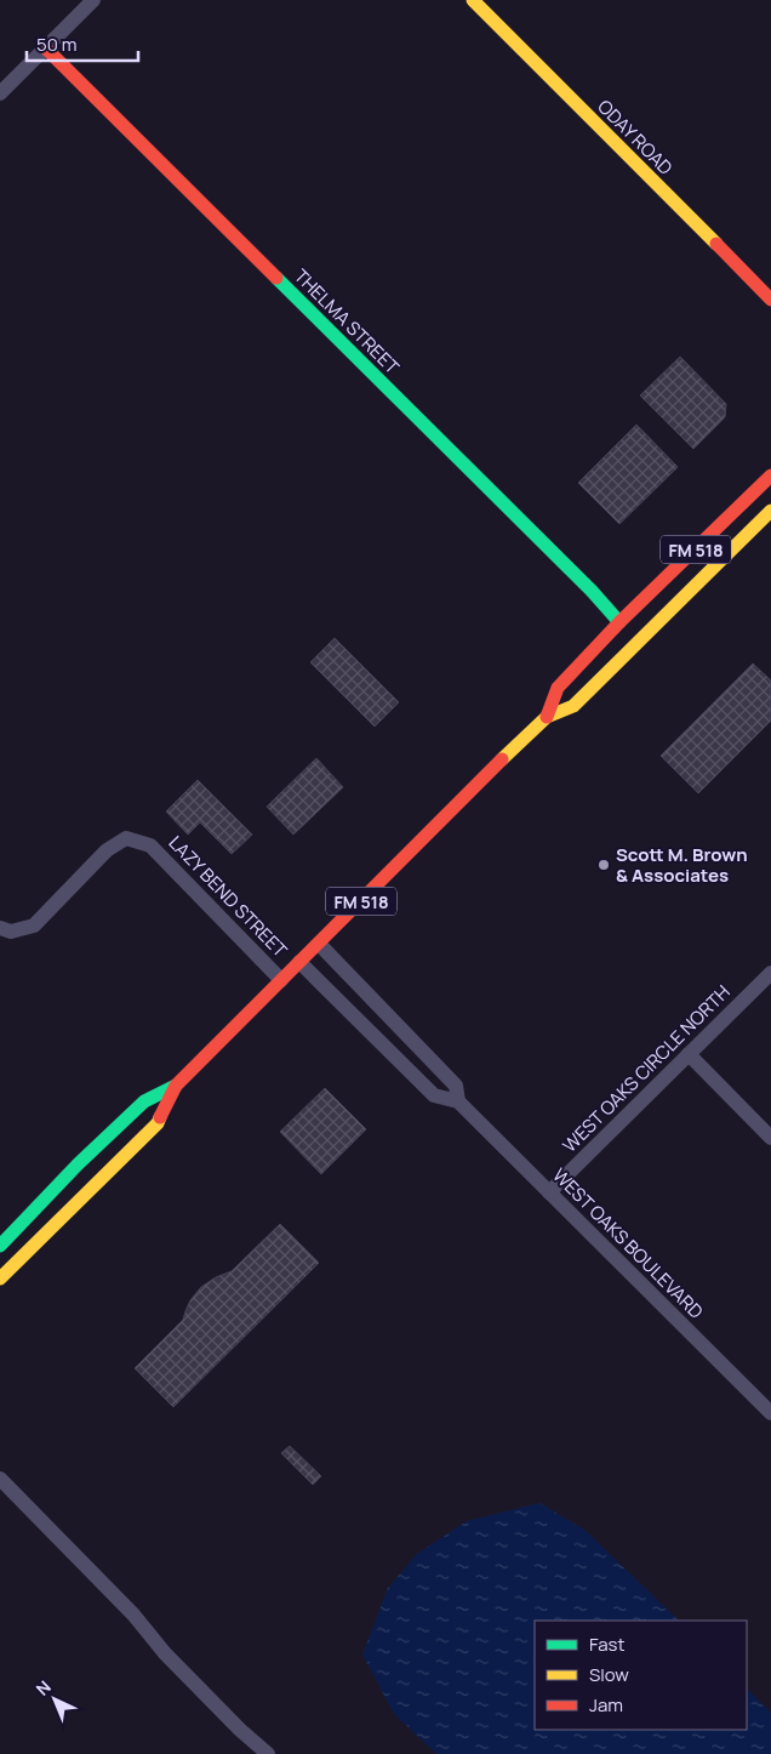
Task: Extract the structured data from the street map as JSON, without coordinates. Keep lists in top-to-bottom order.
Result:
{
  "streets": {
    "main road": ["ODAY ROAD", "THELMA STREET", "FM 518"],
    "street": ["LAZY BEND STREET", "WEST OAKS CIRCLE NORTH", "WEST OAKS BOULEVARD"]
  },
  "crossings": [
    ["THELMA STREET", "FM 518"],
    ["FM 518", "LAZY BEND STREET"],
    ["FM 518", "WEST OAKS BOULEVARD"],
    ["WEST OAKS CIRCLE NORTH", "WEST OAKS BOULEVARD"]
  ],
  "places": ["Scott M. Brown & Associates"],
  "legend": ["Fast", "Slow", "Jam"],
  "scale_bar": "50 m",
  "north": "top left"
}
